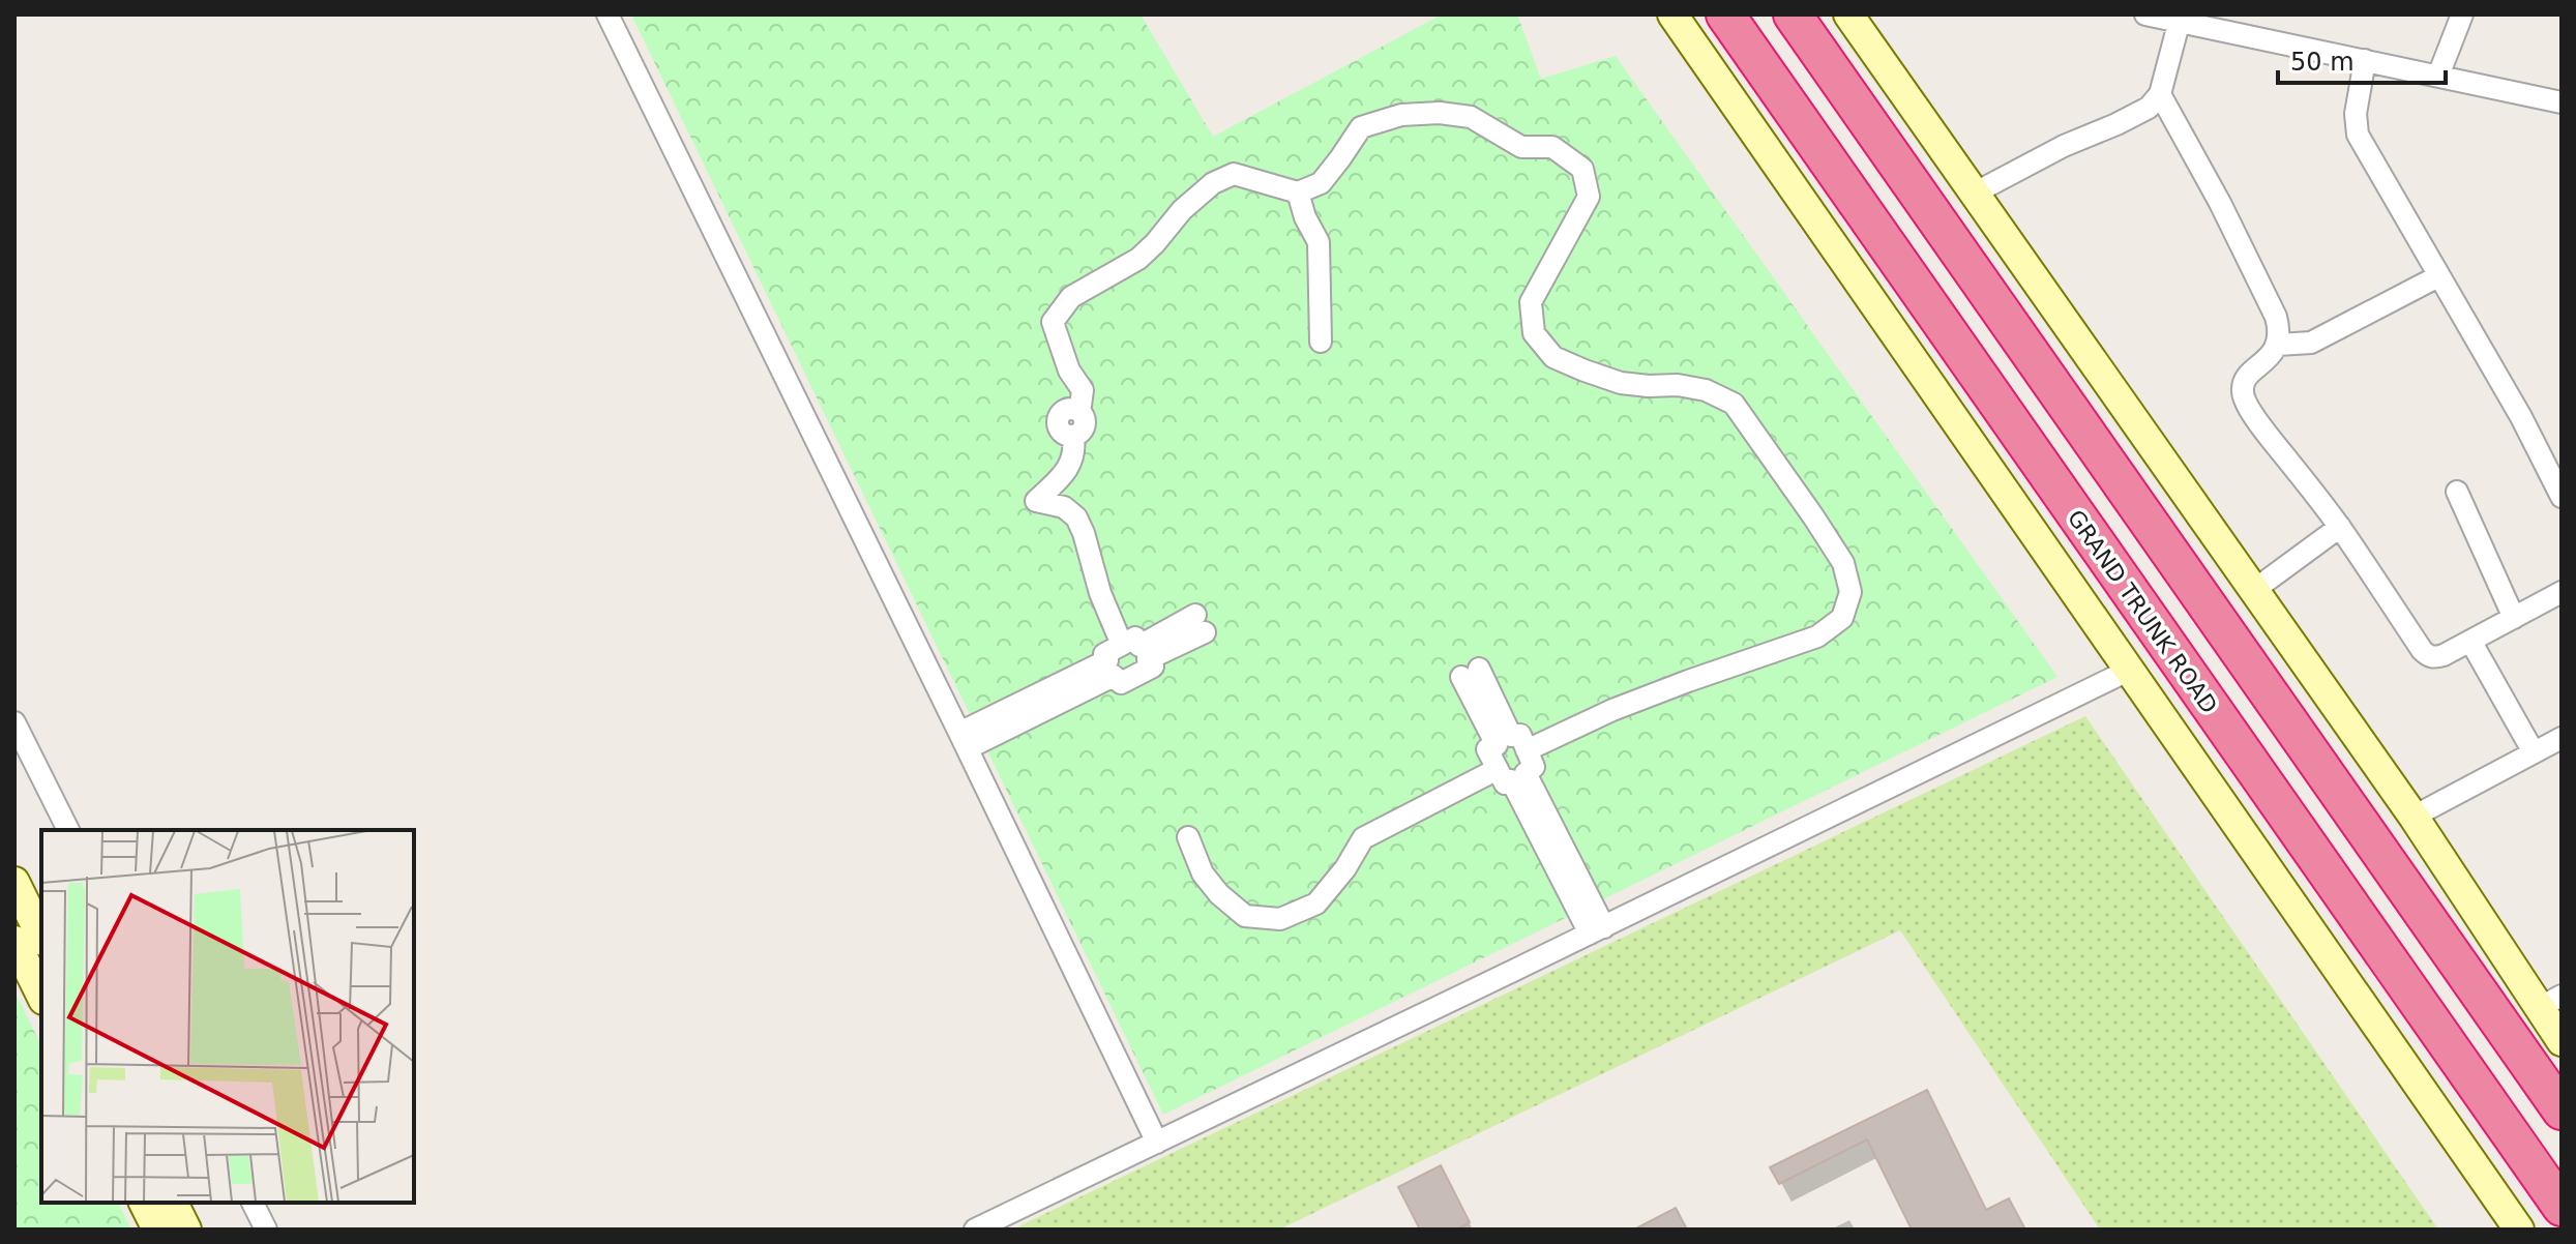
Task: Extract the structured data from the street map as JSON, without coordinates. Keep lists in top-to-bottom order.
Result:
{
  "streets": {
    "highway": ["GRAND TRUNK ROAD"]
  },
  "scale_bar": "50 m"
}
